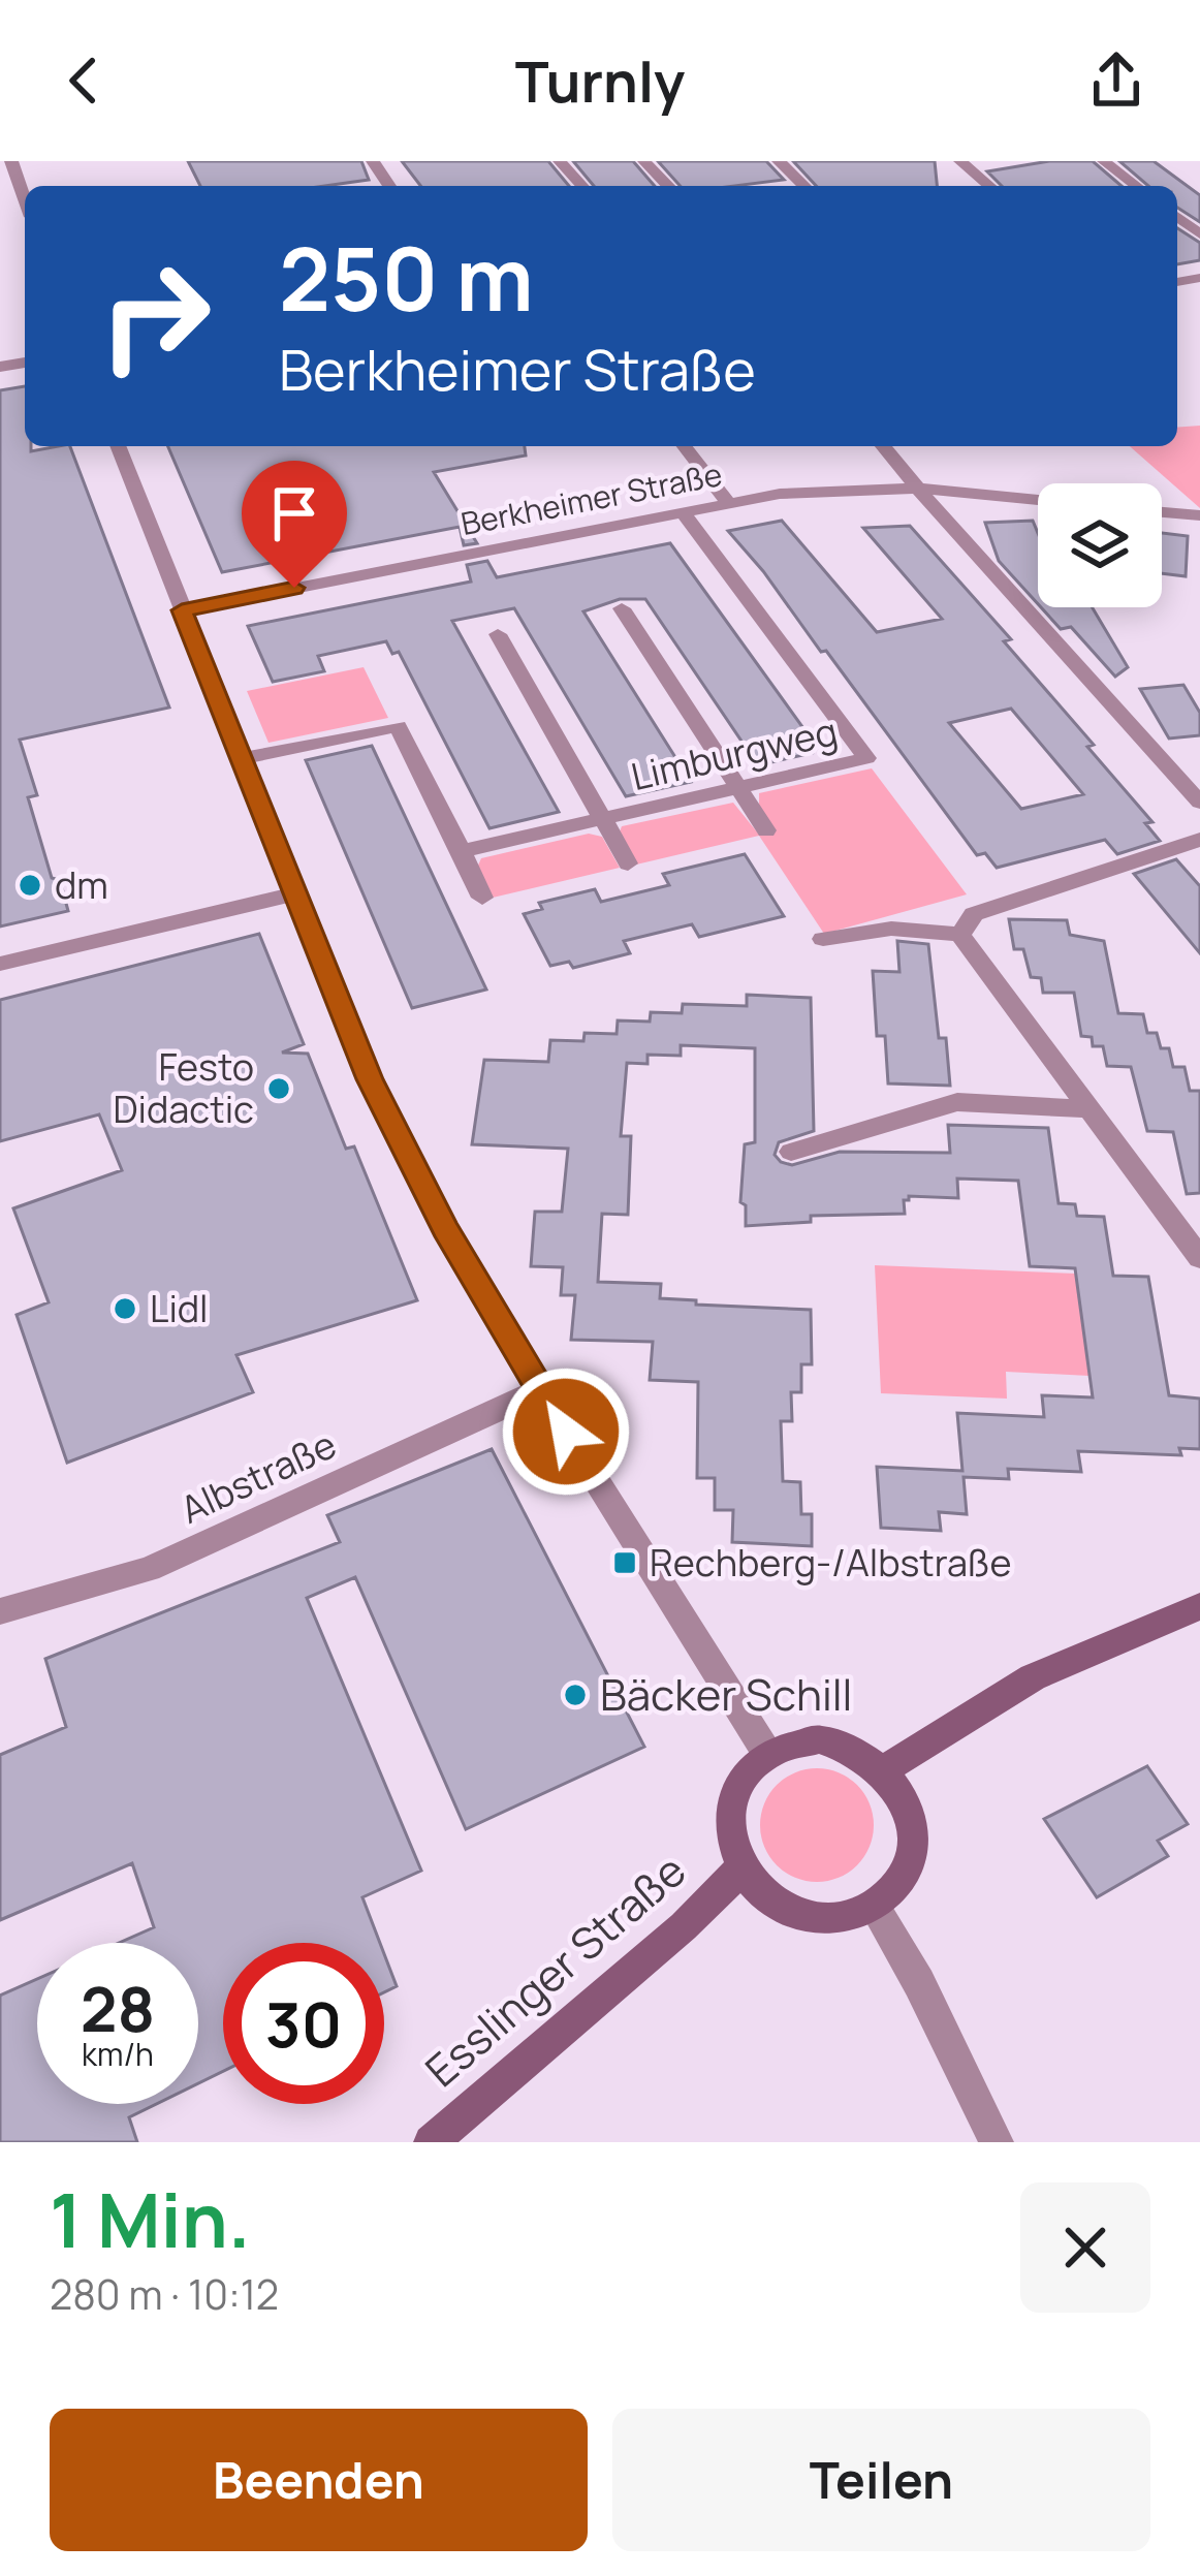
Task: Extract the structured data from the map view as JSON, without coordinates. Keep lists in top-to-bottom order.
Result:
{
  "streets": {
    "main road": ["Esslinger Straße"],
    "street": ["Berkheimer Straße", "Limburgweg", "Albstraße"]
  },
  "crossings": [
    ["Berkheimer Straße", "Limburgweg"]
  ],
  "places": {
    "other": [
      "dm",
      "Festo Didactic",
      "Lidl",
      "Bäcker Schill"
    ],
    "transit": ["Rechberg-/Albstraße"]
  },
  "page": {
    "header": "Turnly",
    "turn": ["250 m", "Berkheimer Straße"],
    "speed": "28 km/h",
    "limit": "30",
    "heading": ["1 Min.", "280 m · 10:12"],
    "buttons": ["Beenden", "Teilen"]
  }
}
